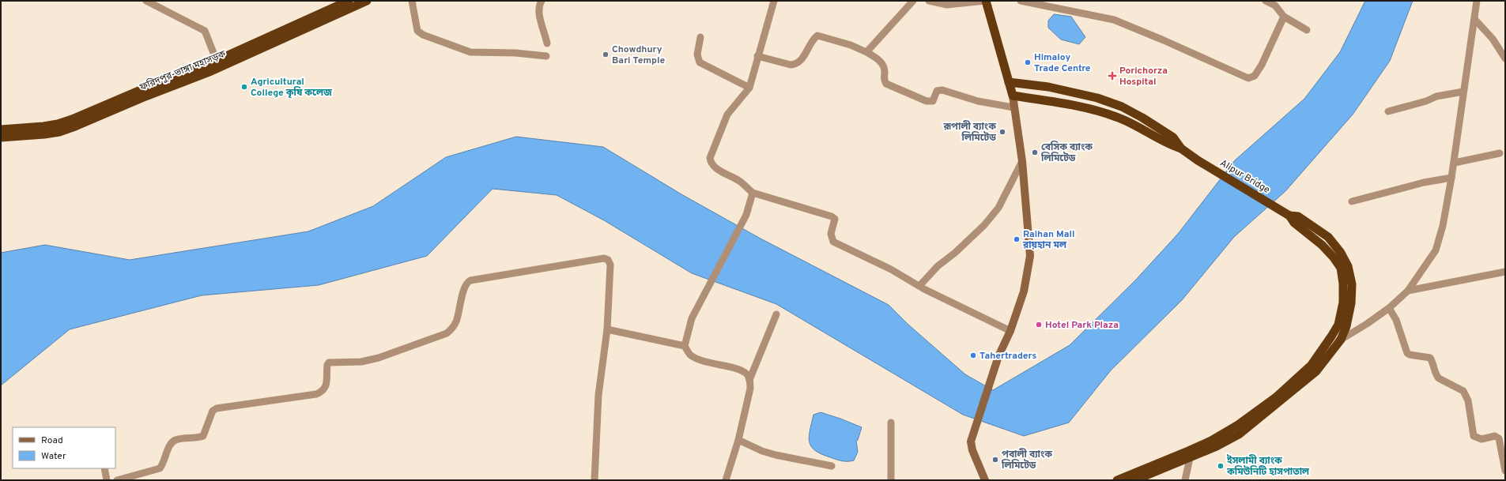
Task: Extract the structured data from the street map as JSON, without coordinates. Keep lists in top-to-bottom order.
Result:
{
  "streets": {
    "highway": ["ফরিদপুর-ভাঙ্গা মহাসড়ক", "Alipur Bridge"]
  },
  "places": {
    "other": [
      "Chowdhury Bari Temple",
      "Himaloy Trade Centre",
      "Agricultural College কৃষি কলেজ",
      "রূপালী ব্যাংক লিমিটেড",
      "বেসিক ব্যাংক লিমিটেড",
      "Raihan Mall রায়হান মল",
      "Hotel Park Plaza",
      "Tahertraders",
      "পূবালী ব্যাংক লিমিটেড",
      "ইসলামী ব্যাংক কমিউনিটি হাসপাতাল"
    ],
    "health": ["Porichorza Hospital"]
  },
  "legend": ["Road", "Water"]
}
